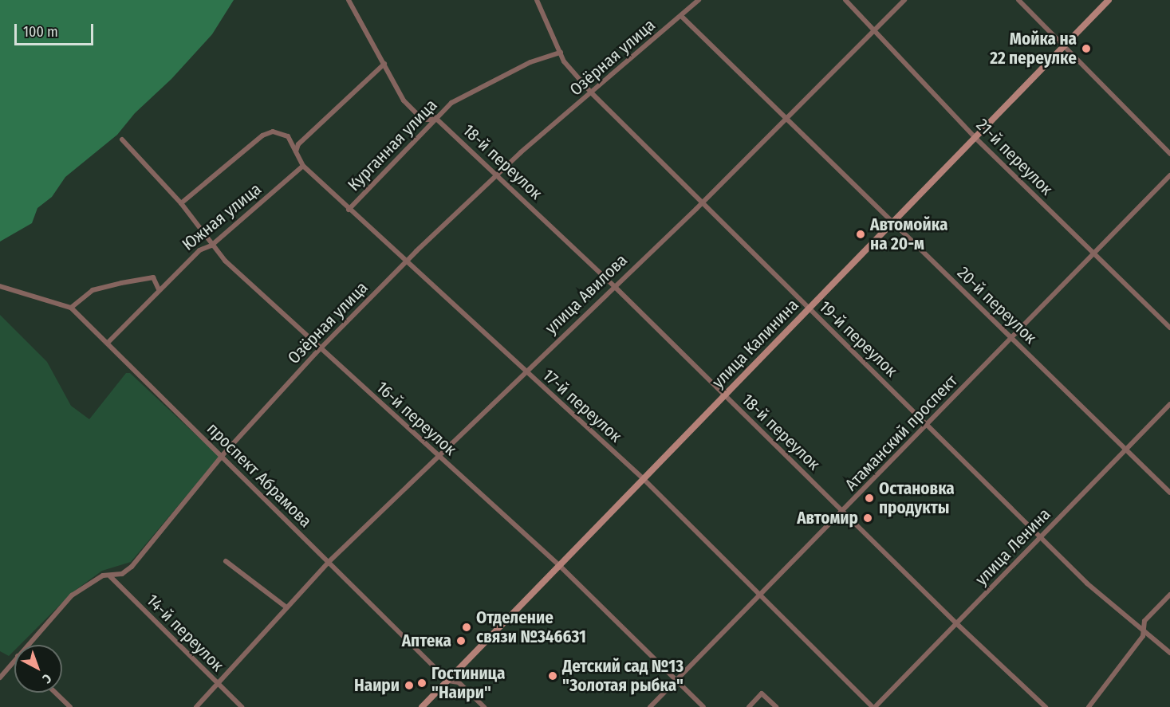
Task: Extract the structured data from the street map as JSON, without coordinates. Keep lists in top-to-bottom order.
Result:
{
  "streets": {
    "main road": ["улица Калинина"],
    "street": [
      "Озёрная улица",
      "Курганная улица",
      "21-й переулок",
      "18-й переулок",
      "Южная улица",
      "улица Авилова",
      "20-й переулок",
      "19-й переулок",
      "17-й переулок",
      "16-й переулок",
      "Атаманский проспект",
      "проспект Абрамова",
      "улица Ленина",
      "14-й переулок"
    ]
  },
  "crossings": [
    ["Озёрная улица", "18-й переулок"],
    ["Озёрная улица", "20-й переулок"],
    ["Озёрная улица", "19-й переулок"],
    ["Озёрная улица", "17-й переулок"],
    ["Озёрная улица", "16-й переулок"],
    ["Озёрная улица", "проспект Абрамова"],
    ["Озёрная улица", "14-й переулок"],
    ["Курганная улица", "18-й переулок"],
    ["Курганная улица", "19-й переулок"],
    ["Курганная улица", "17-й переулок"],
    ["21-й переулок", "улица Авилова"],
    ["21-й переулок", "улица Калинина"],
    ["21-й переулок", "Атаманский проспект"],
    ["18-й переулок", "улица Авилова"],
    ["18-й переулок", "улица Калинина"],
    ["18-й переулок", "Атаманский проспект"],
    ["18-й переулок", "улица Ленина"],
    ["Южная улица", "17-й переулок"],
    ["Южная улица", "16-й переулок"],
    ["Южная улица", "проспект Абрамова"],
    ["улица Авилова", "20-й переулок"],
    ["улица Авилова", "19-й переулок"],
    ["улица Авилова", "17-й переулок"],
    ["улица Авилова", "16-й переулок"],
    ["улица Авилова", "проспект Абрамова"],
    ["улица Авилова", "14-й переулок"],
    ["20-й переулок", "улица Калинина"],
    ["20-й переулок", "Атаманский проспект"],
    ["20-й переулок", "улица Ленина"],
    ["19-й переулок", "улица Калинина"],
    ["19-й переулок", "Атаманский проспект"],
    ["19-й переулок", "улица Ленина"],
    ["улица Калинина", "17-й переулок"],
    ["улица Калинина", "16-й переулок"],
    ["улица Калинина", "проспект Абрамова"],
    ["17-й переулок", "16-й переулок"],
    ["17-й переулок", "Атаманский проспект"],
    ["17-й переулок", "улица Ленина"],
    ["16-й переулок", "Атаманский проспект"]
  ],
  "places": [
    "Мойка на 22 переулке",
    "Автомойка на 20-м",
    "Остановка продукты",
    "Автомир",
    "Отделение связи №346631",
    "Аптека",
    "Детский сад №13 \"Золотая рыбка\"",
    "Гостиница \"Наири\"",
    "Наири"
  ],
  "scale_bar": "100 m",
  "north": "bottom right"
}
